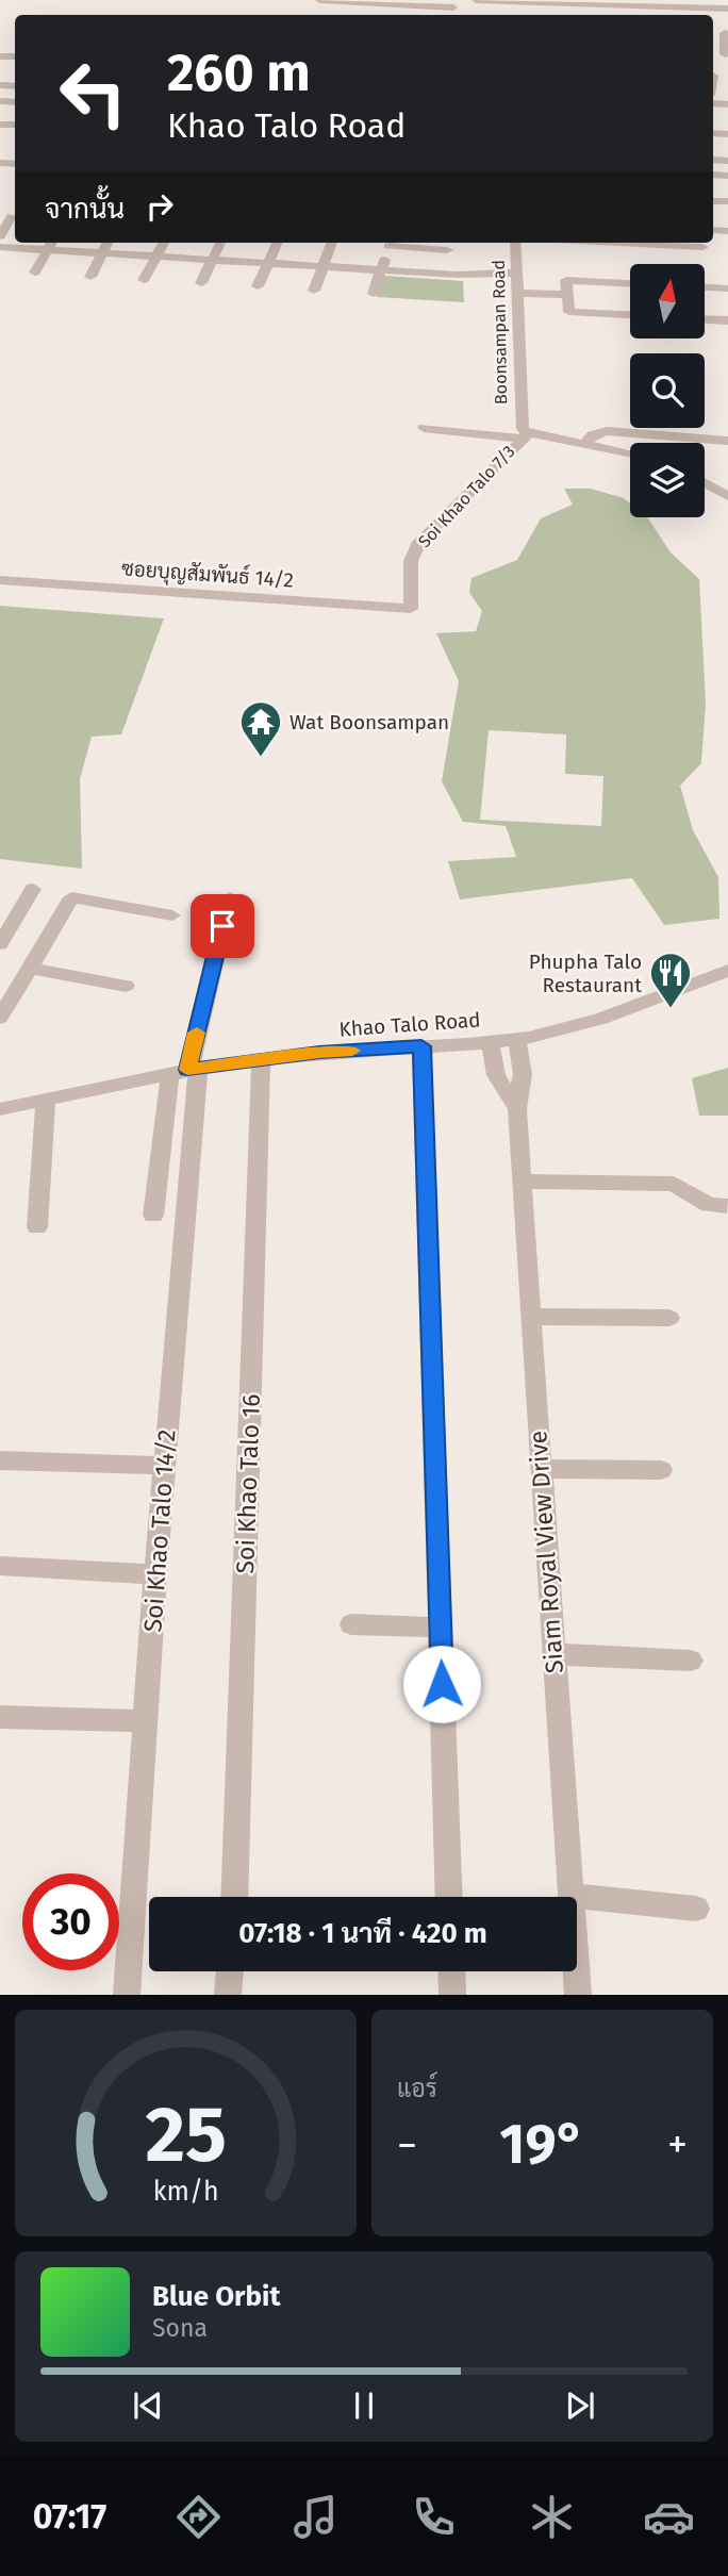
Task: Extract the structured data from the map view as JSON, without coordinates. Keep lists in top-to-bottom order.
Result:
{
  "streets": {
    "street": [
      "Boonsampan Road",
      "Soi Khao Talo 7/3",
      "ซอยบุญสัมพันธ์ 14/2",
      "Khao Talo Road",
      "Soi Khao Talo 16",
      "Soi Khao Talo 14/2",
      "Siam Royal View Drive"
    ]
  },
  "crossings": [
    ["Boonsampan Road", "Soi Khao Talo 7/3"],
    ["Soi Khao Talo 7/3", "ซอยบุญสัมพันธ์ 14/2"],
    ["Khao Talo Road", "Soi Khao Talo 16"],
    ["Khao Talo Road", "Soi Khao Talo 14/2"],
    ["Khao Talo Road", "Siam Royal View Drive"]
  ],
  "places": {
    "temple": ["Wat Boonsampan"],
    "restaurant": ["Phupha Talo Restaurant"]
  },
  "north": "top",
  "page": {
    "turn": ["260 m", "Khao Talo Road"],
    "then": "จากนั้น",
    "limit": "30",
    "trip": "07:18 · 1 นาที · 420 m",
    "tile": "แอร์",
    "heat": ["−", "19°", "+"],
    "song": ["Blue Orbit", "Sona"],
    "tabs": "07:17",
    "gauge": ["25", "km/h"]
  }
}
